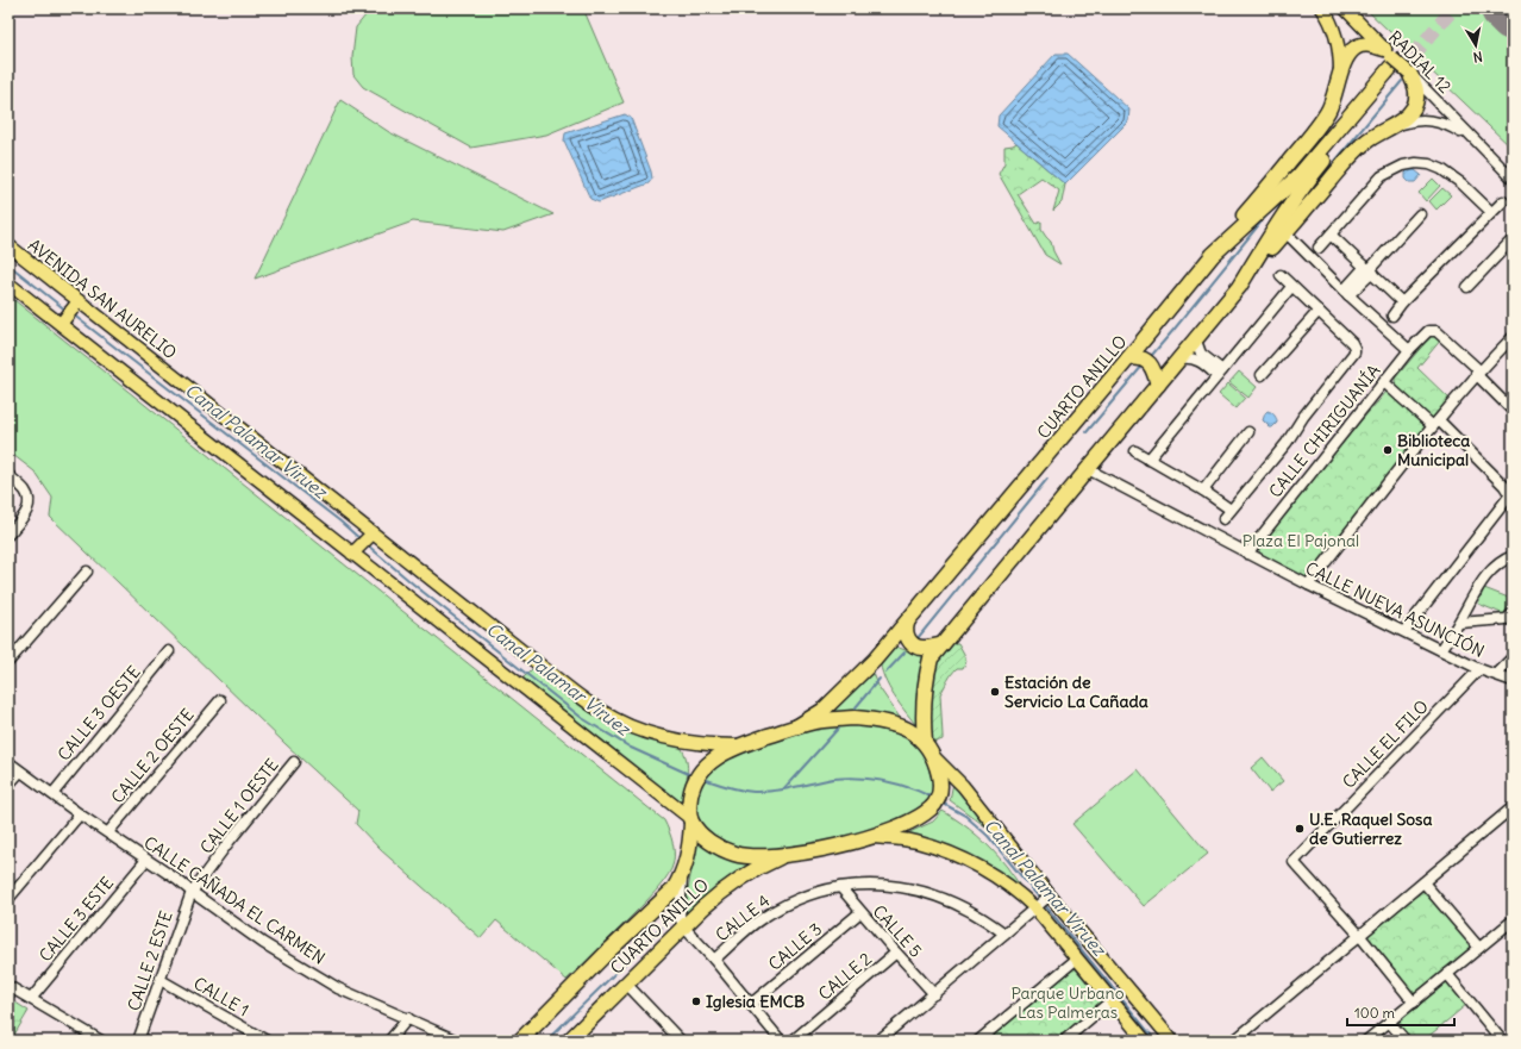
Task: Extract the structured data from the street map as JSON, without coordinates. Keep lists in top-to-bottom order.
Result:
{
  "streets": {
    "highway": ["CUARTO ANILLO"],
    "main road": ["RADIAL 12", "AVENIDA SAN AURELIO"],
    "street": [
      "CALLE CHIRIGUANÍA",
      "CALLE NUEVA ASUNCIÓN",
      "CALLE 3 OESTE",
      "CALLE EL FILO",
      "CALLE 2 OESTE",
      "CALLE 1 OESTE",
      "CALLE CAÑADA EL CARMEN",
      "CALLE 4",
      "CALLE 3 ESTE",
      "CALLE 5",
      "CALLE 3",
      "CALLE 2 ESTE",
      "CALLE 2",
      "CALLE 1"
    ]
  },
  "crossings": [
    ["RADIAL 12", "CUARTO ANILLO"],
    ["AVENIDA SAN AURELIO", "CUARTO ANILLO"],
    ["CALLE CHIRIGUANÍA", "CALLE NUEVA ASUNCIÓN"],
    ["CALLE NUEVA ASUNCIÓN", "CALLE EL FILO"],
    ["CALLE 3 OESTE", "CALLE CAÑADA EL CARMEN"],
    ["CALLE 2 OESTE", "CALLE CAÑADA EL CARMEN"],
    ["CALLE 1 OESTE", "CALLE CAÑADA EL CARMEN"],
    ["CALLE 1 OESTE", "CALLE 2 ESTE"],
    ["CALLE CAÑADA EL CARMEN", "CALLE 3 ESTE"],
    ["CALLE CAÑADA EL CARMEN", "CALLE 2 ESTE"],
    ["CALLE 4", "CALLE 5"],
    ["CALLE 5", "CALLE 3"],
    ["CALLE 5", "CALLE 2"],
    ["CALLE 2 ESTE", "CALLE 1"]
  ],
  "water": ["Canal Palamar Viruez"],
  "parks": ["Plaza El Pajonal", "Parque Urbano Las Palmeras"],
  "places": [
    "Biblioteca Municipal",
    "Estación de Servicio La Cañada",
    "U.E. Raquel Sosa de Gutierrez",
    "Iglesia EMCB"
  ],
  "scale_bar": "100 m",
  "north": "bottom"
}
